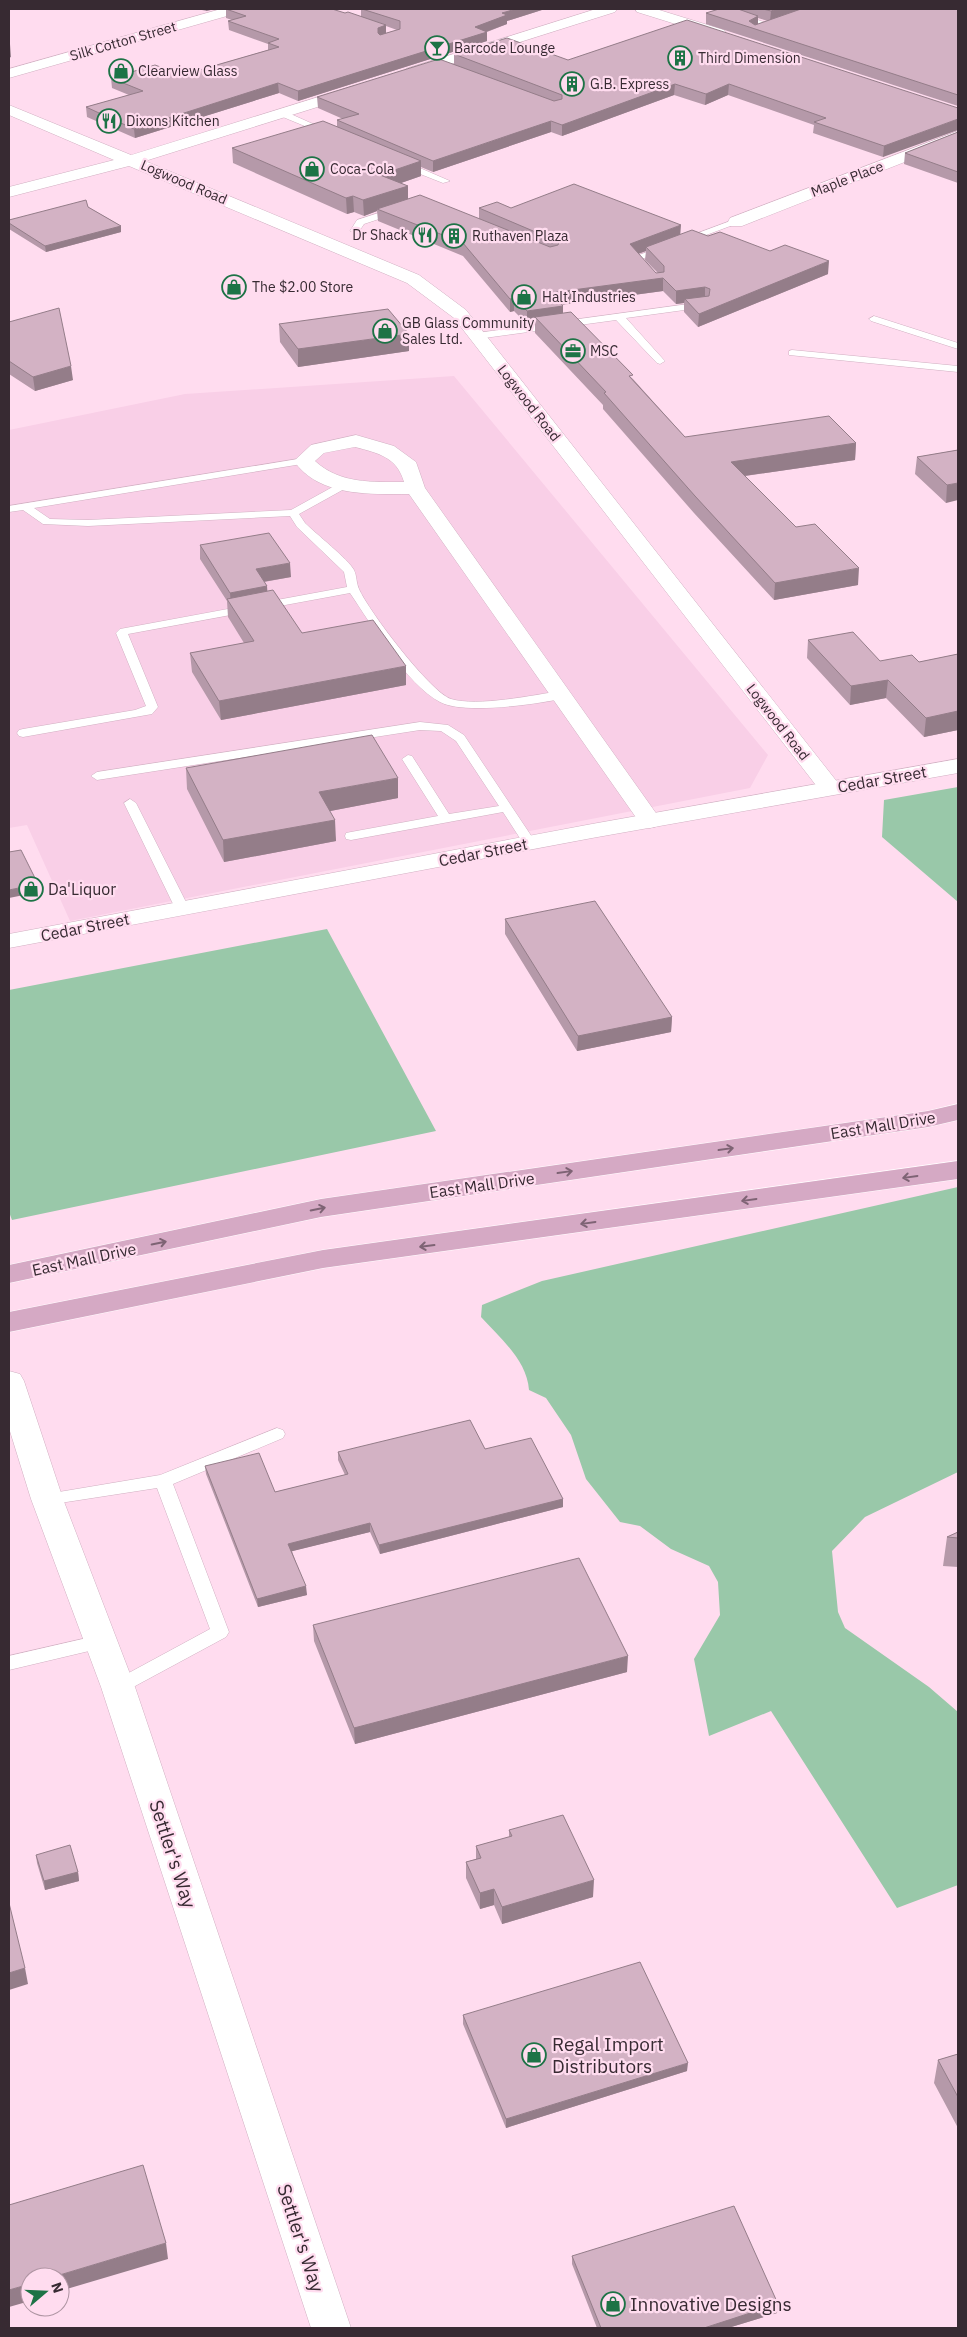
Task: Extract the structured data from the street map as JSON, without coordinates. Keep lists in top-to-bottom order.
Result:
{
  "streets": {
    "main road": ["East Mall Drive"],
    "street": [
      "Silk Cotton Street",
      "Maple Place",
      "Logwood Road",
      "Cedar Street",
      "Settler's Way"
    ]
  },
  "crossings": [
    ["Logwood Road", "Cedar Street"]
  ],
  "places": {
    "bar": ["Barcode Lounge"],
    "building": ["Third Dimension", "G.B. Express", "Ruthaven Plaza"],
    "shop": [
      "Clearview Glass",
      "Coca-Cola",
      "The $2.00 Store",
      "Halt Industries",
      "GB Glass Community Sales Ltd.",
      "Da'Liquor",
      "Regal Import Distributors",
      "Innovative Designs"
    ],
    "restaurant": ["Dixons Kitchen", "Dr Shack"],
    "office": ["MSC"]
  },
  "north": "right"
}
